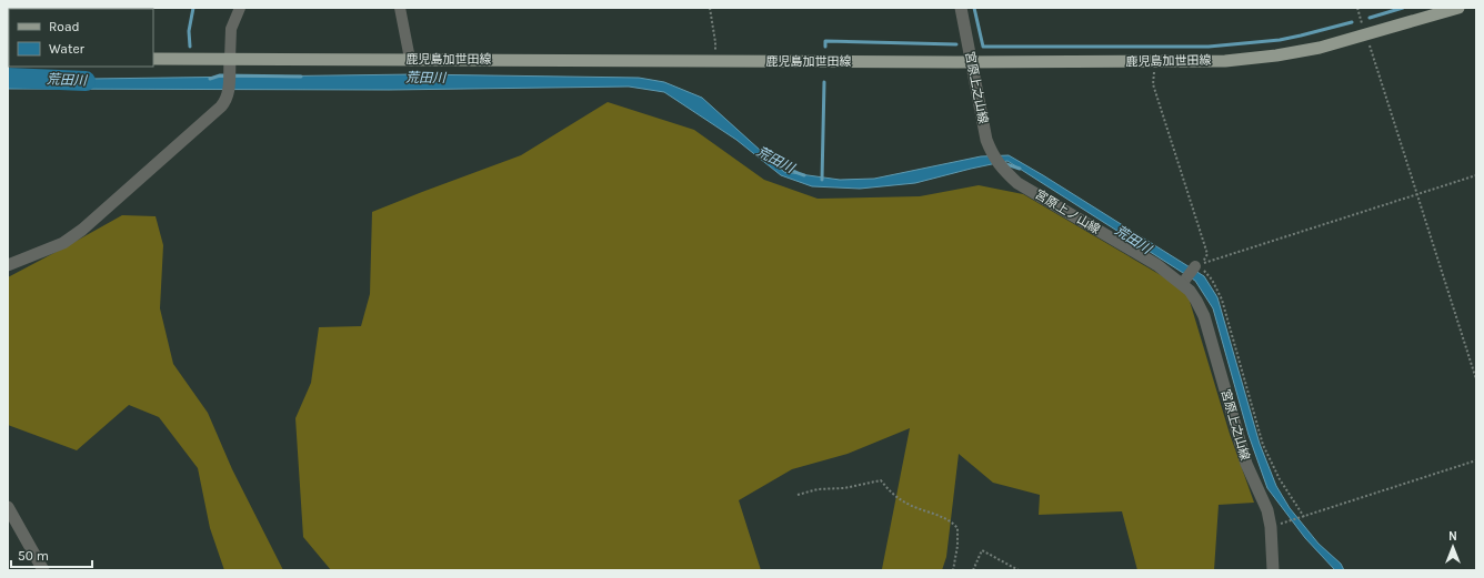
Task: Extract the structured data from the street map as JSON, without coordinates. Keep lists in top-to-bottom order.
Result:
{
  "streets": {
    "main road": ["鹿児島加世田線"],
    "street": ["宮原上之山線", "宮原上ノ山線"]
  },
  "crossings": [
    ["鹿児島加世田線", "宮原上之山線"],
    ["宮原上之山線", "宮原上ノ山線"]
  ],
  "water": ["荒田川"],
  "legend": ["Road", "Water"],
  "scale_bar": "50 m",
  "north": "top"
}
